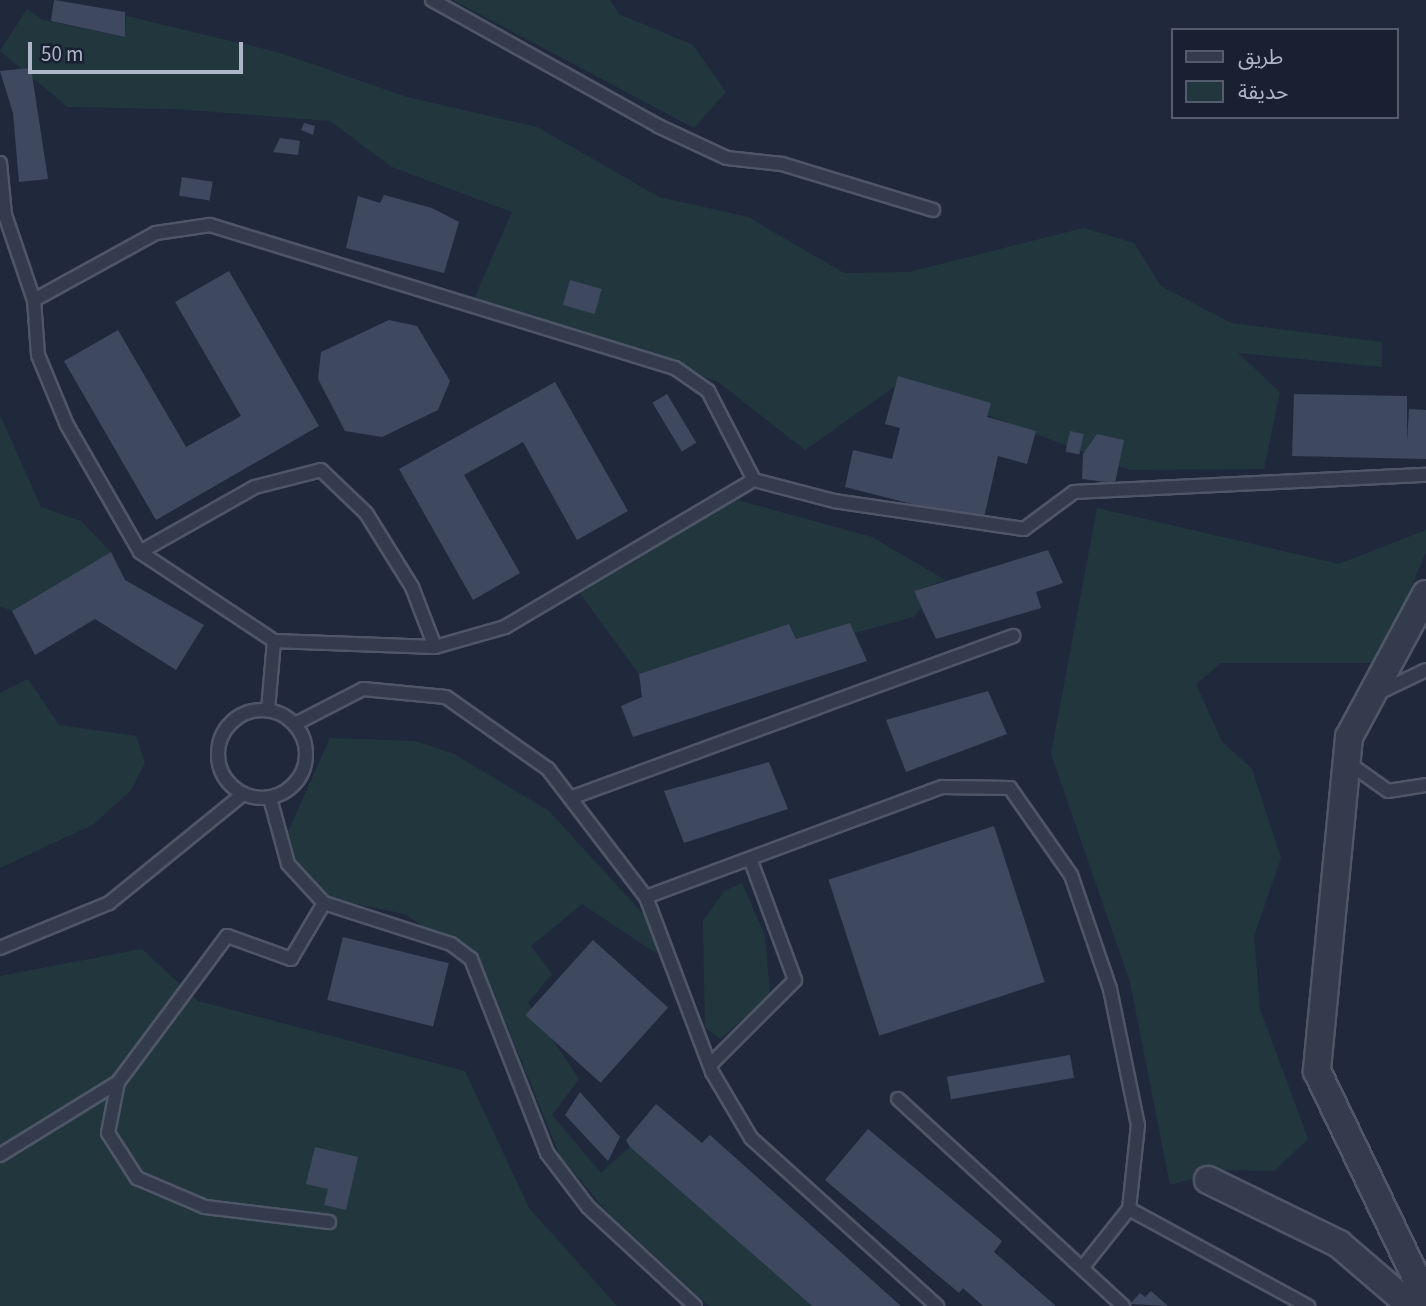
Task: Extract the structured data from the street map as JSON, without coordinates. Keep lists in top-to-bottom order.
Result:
{
  "legend": ["طريق", "حديقة"],
  "scale_bar": "50 m"
}
